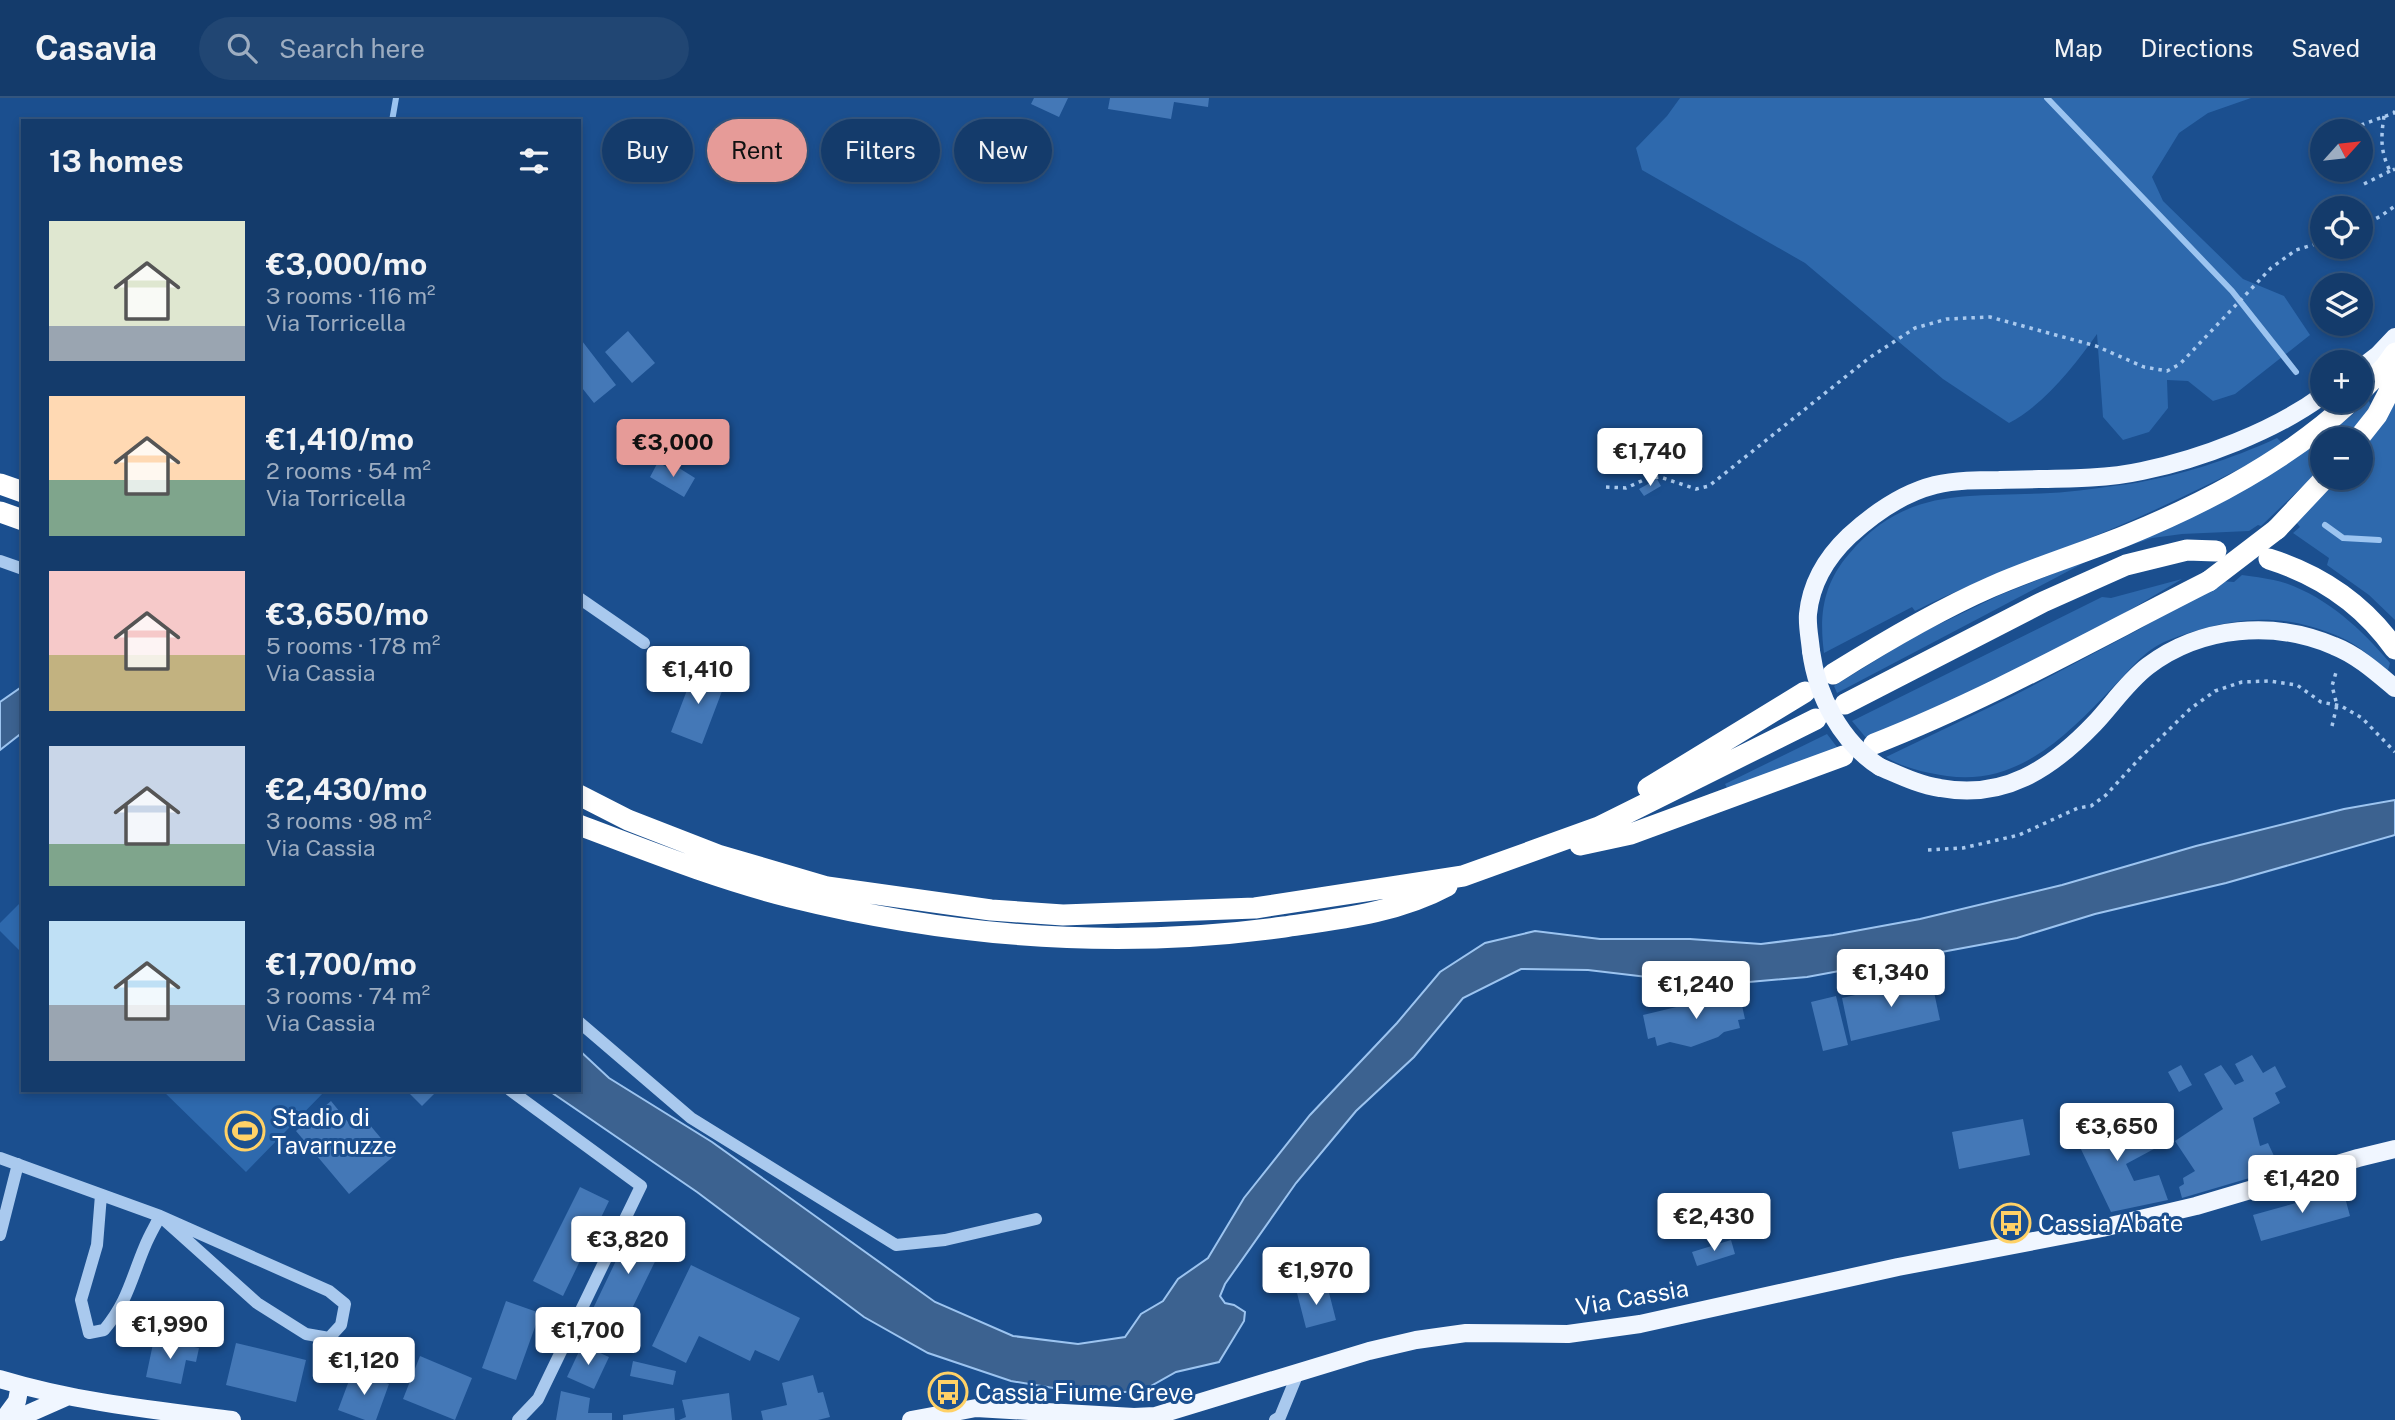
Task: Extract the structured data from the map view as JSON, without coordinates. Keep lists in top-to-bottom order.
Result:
{
  "streets": {
    "main road": ["Via Cassia"]
  },
  "places": {
    "sports": ["Stadio di Tavarnuzze"],
    "bus stop": ["Cassia Abate", "Cassia Fiume Greve"]
  },
  "north": "top right",
  "page": {
    "header": "Casavia",
    "search": "Search here",
    "nav": ["Map", "Directions", "Saved"],
    "map_buttons": ["+", "−"],
    "chip": [
      "Buy",
      "Rent",
      "Filters",
      "New"
    ],
    "heading": "13 homes",
    "list": [
      {
        "name": "€3,000/mo",
        "note": "3 rooms · 116 m² · Via Torricella"
      },
      {
        "name": "€1,410/mo",
        "note": "2 rooms · 54 m² · Via Torricella"
      },
      {
        "name": "€3,650/mo",
        "note": "5 rooms · 178 m² · Via Cassia"
      },
      {
        "name": "€2,430/mo",
        "note": "3 rooms · 98 m² · Via Cassia"
      },
      {
        "name": "€1,700/mo",
        "note": "3 rooms · 74 m² · Via Cassia"
      }
    ],
    "price": [
      "€3,000",
      "€1,740",
      "€1,410",
      "€1,340",
      "€1,240",
      "€3,650",
      "€1,420",
      "€2,430",
      "€3,820",
      "€1,970",
      "€1,990",
      "€1,700",
      "€1,120"
    ]
  }
}
